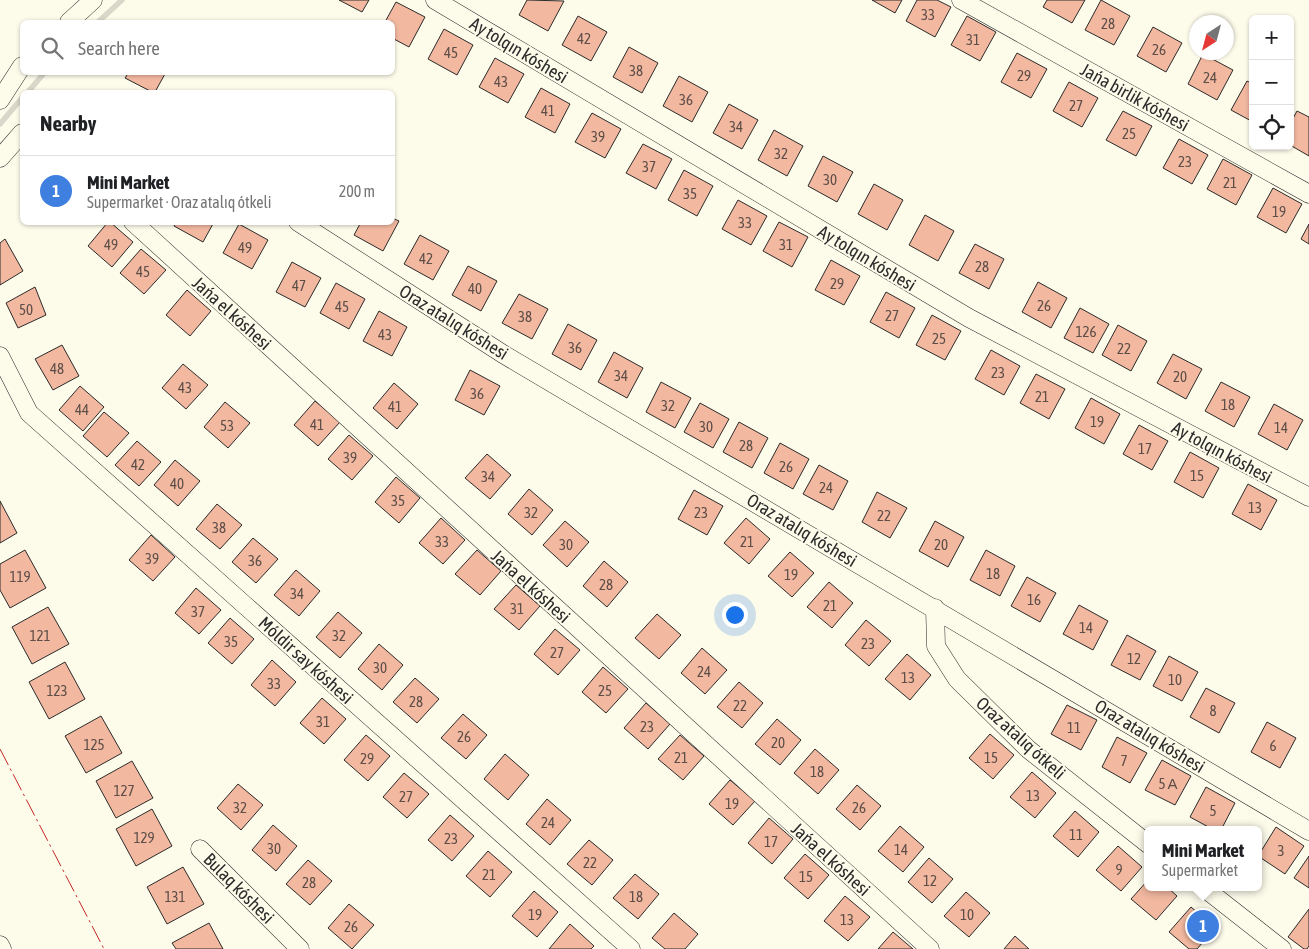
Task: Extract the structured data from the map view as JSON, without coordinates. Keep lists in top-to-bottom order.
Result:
{
  "streets": {
    "street": [
      "Ay tolqın kóshesi",
      "Jańa birlik kóshesi",
      "Jańa el kóshesi",
      "Oraz atalıq kóshesi",
      "Móldir say kóshesi",
      "Oraz atalıq ótkeli",
      "Bulaq kóshesi"
    ]
  },
  "crossings": [
    ["Oraz atalıq kóshesi", "Oraz atalıq ótkeli"]
  ],
  "house_numbers": [
    "33",
    "28",
    "42",
    "31",
    "26",
    "45",
    "38",
    "29",
    "24",
    "43",
    "36",
    "27",
    "41",
    "34",
    "25",
    "39",
    "32",
    "23",
    "37",
    "30",
    "21",
    "35",
    "19",
    "33",
    "49",
    "31",
    "49",
    "42",
    "28",
    "45",
    "29",
    "47",
    "40",
    "26",
    "45",
    "50",
    "27",
    "38",
    "126",
    "43",
    "25",
    "36",
    "22",
    "48",
    "23",
    "34",
    "20",
    "43",
    "36",
    "21",
    "18",
    "32",
    "41",
    "44",
    "19",
    "41",
    "53",
    "30",
    "14",
    "28",
    "17",
    "39",
    "42",
    "26",
    "15",
    "34",
    "40",
    "24",
    "35",
    "13",
    "32",
    "23",
    "22",
    "38",
    "33",
    "21",
    "30",
    "20",
    "39",
    "36",
    "18",
    "19",
    "119",
    "28",
    "34",
    "16",
    "21",
    "31",
    "37",
    "14",
    "121",
    "32",
    "35",
    "23",
    "27",
    "12",
    "30",
    "24",
    "13",
    "10",
    "33",
    "123",
    "25",
    "28",
    "22",
    "8",
    "31",
    "23",
    "11",
    "26",
    "20",
    "125",
    "6",
    "21",
    "15",
    "29",
    "7",
    "18",
    "5 А",
    "127",
    "13",
    "27",
    "19",
    "32",
    "26",
    "5",
    "24",
    "11",
    "129",
    "23",
    "17",
    "30",
    "14",
    "3",
    "22",
    "9",
    "21",
    "15",
    "12",
    "28",
    "131",
    "18",
    "19",
    "10",
    "13",
    "26"
  ],
  "north": "bottom left",
  "page": {
    "map_buttons": ["+", "−"],
    "search": "Search here",
    "heading": "Nearby",
    "list": [
      {
        "mark": "1",
        "name": "Mini Market",
        "note": "Supermarket · Oraz atalıq ótkeli",
        "value": "200 m"
      }
    ],
    "popup": ["Mini Market", "Supermarket"],
    "pins": "1"
  }
}
